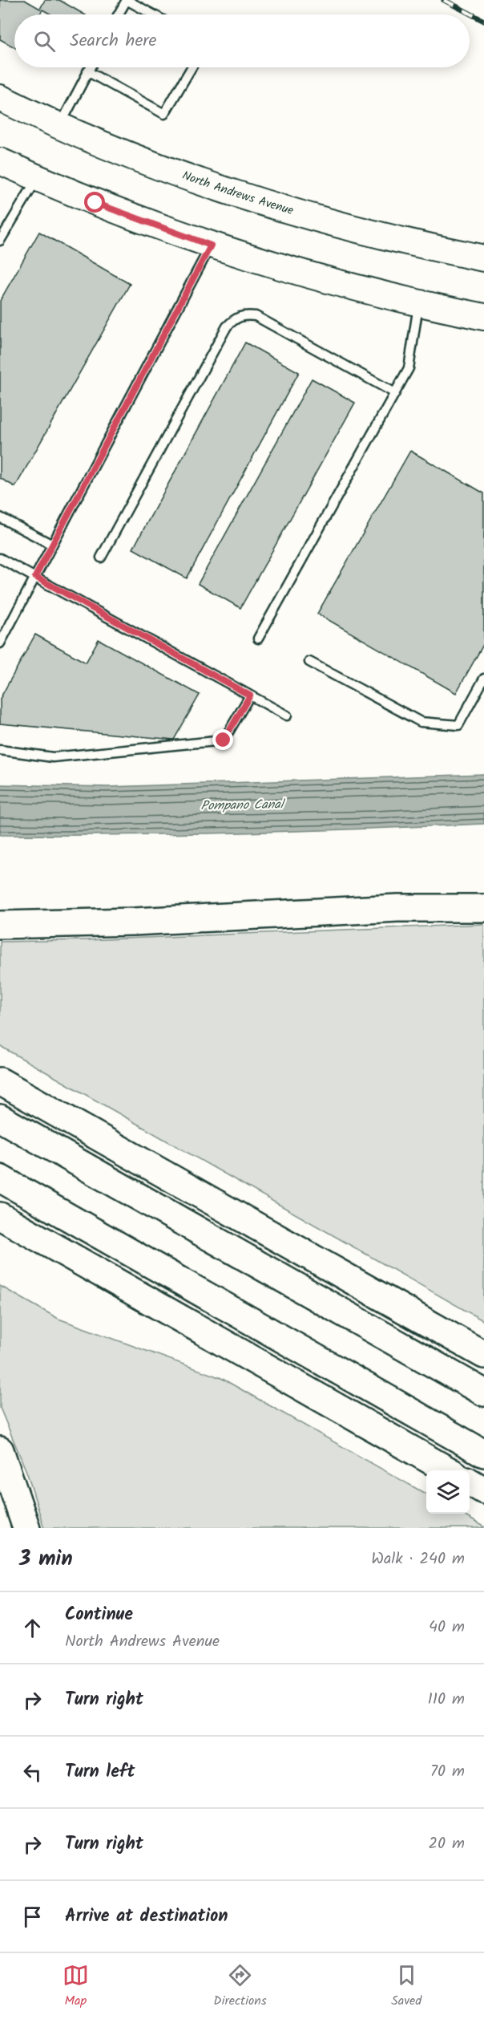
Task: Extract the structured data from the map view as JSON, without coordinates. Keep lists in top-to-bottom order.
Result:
{
  "streets": {
    "main road": ["North Andrews Avenue"]
  },
  "water": ["Pompano Canal"],
  "page": {
    "search": "Search here",
    "heading": ["3 min", "Walk · 240 m"],
    "list": [
      ["Continue", "North Andrews Avenue", "40 m"],
      ["Turn right", "110 m"],
      ["Turn left", "70 m"],
      ["Turn right", "20 m"],
      "Arrive at destination"
    ],
    "nav": ["Map", "Directions", "Saved"]
  }
}
